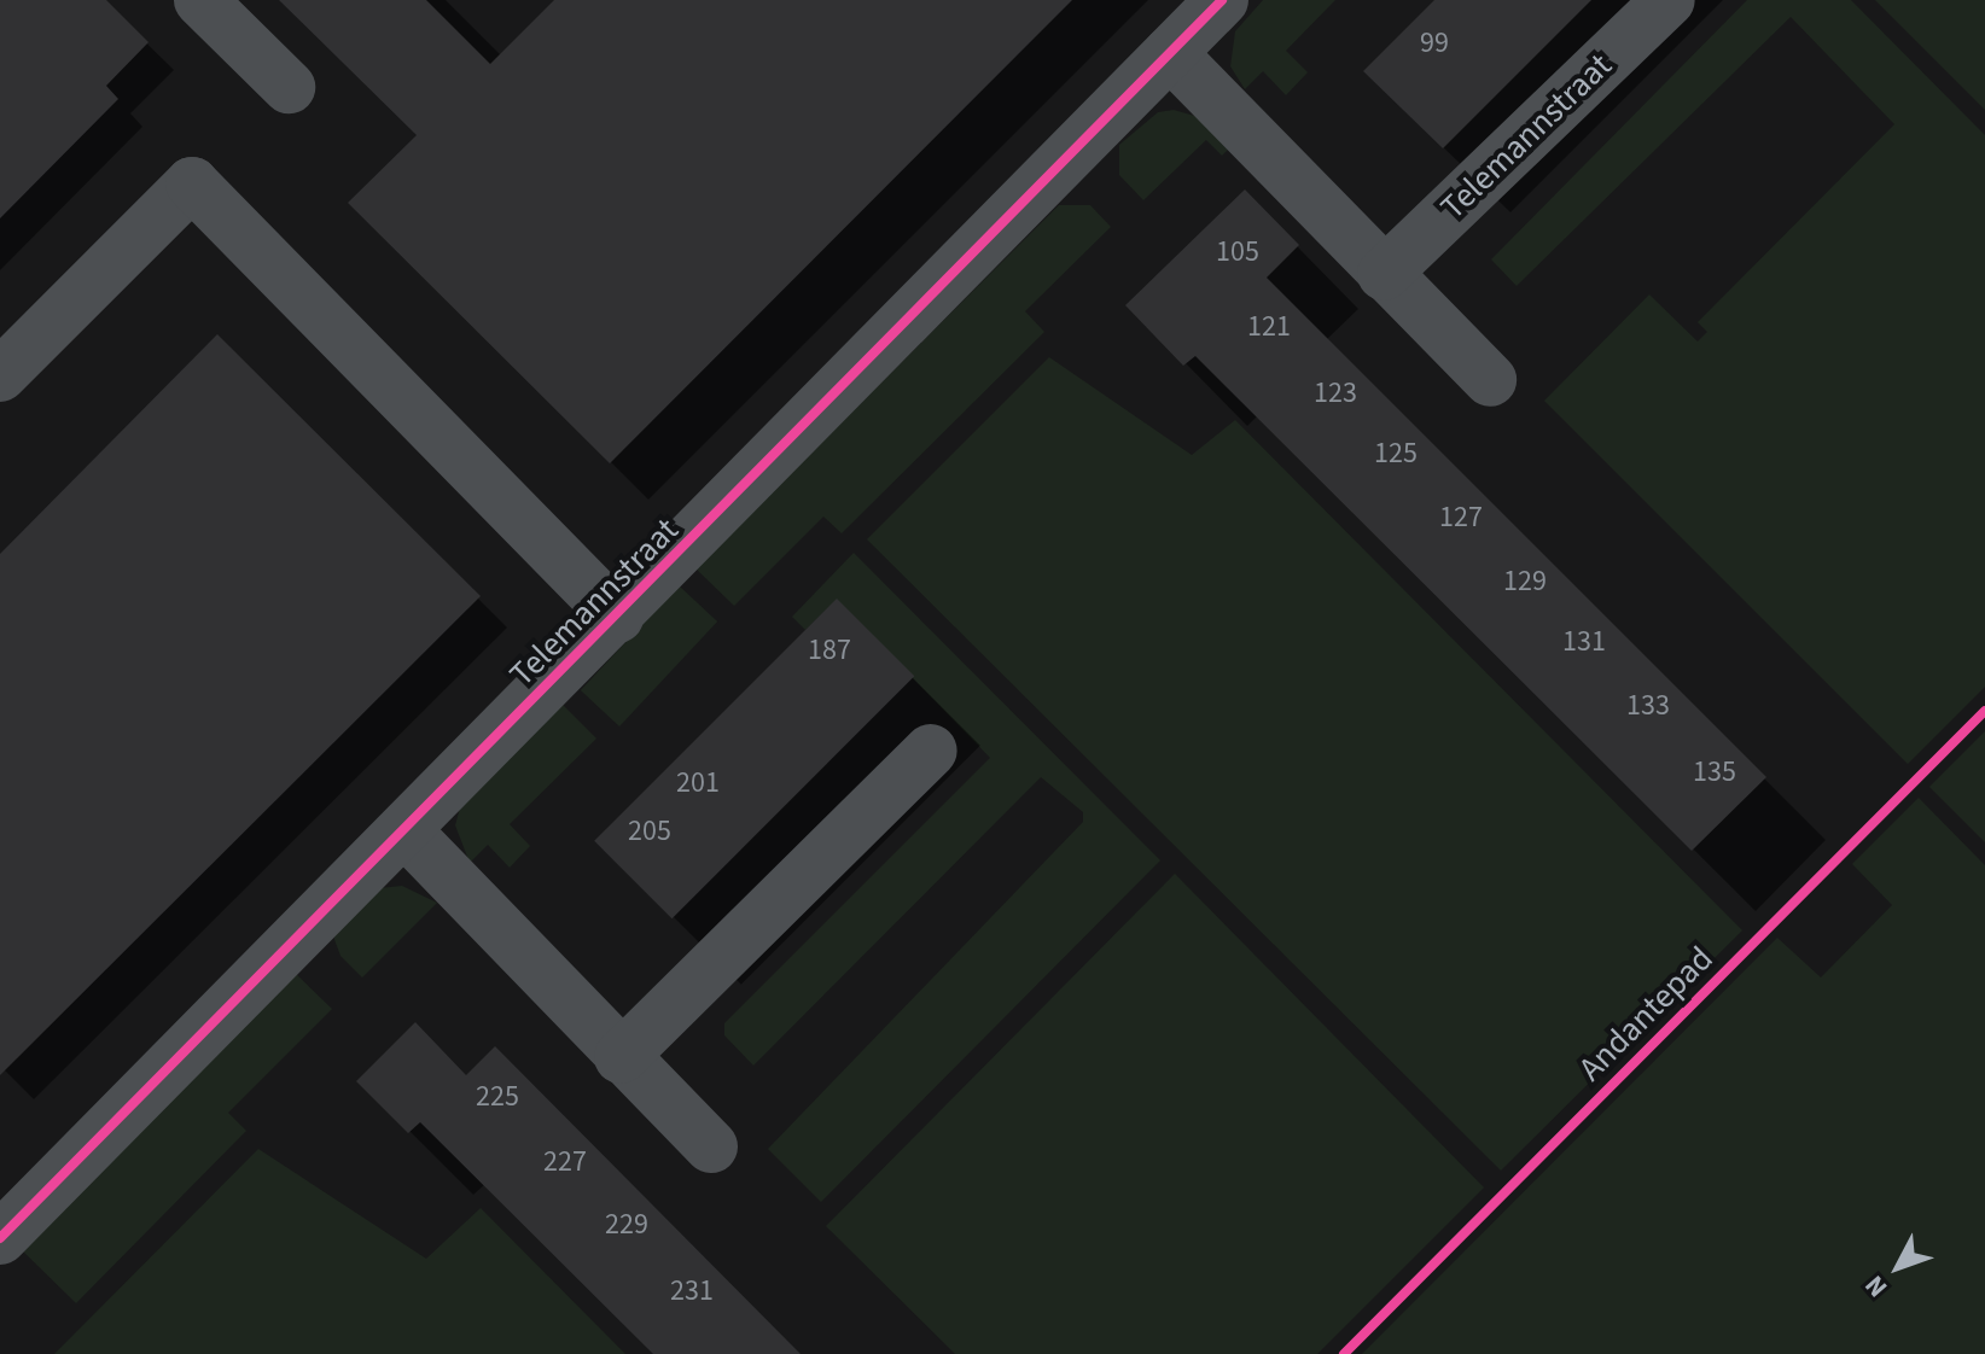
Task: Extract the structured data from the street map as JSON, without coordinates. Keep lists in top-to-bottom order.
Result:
{
  "streets": {
    "street": ["Telemannstraat"],
    "cycle path": ["Andantepad"]
  },
  "house_numbers": [
    "99",
    "105",
    "121",
    "123",
    "125",
    "127",
    "129",
    "131",
    "187",
    "133",
    "135",
    "201",
    "205",
    "225",
    "227",
    "229",
    "231"
  ],
  "north": "bottom left"
}
